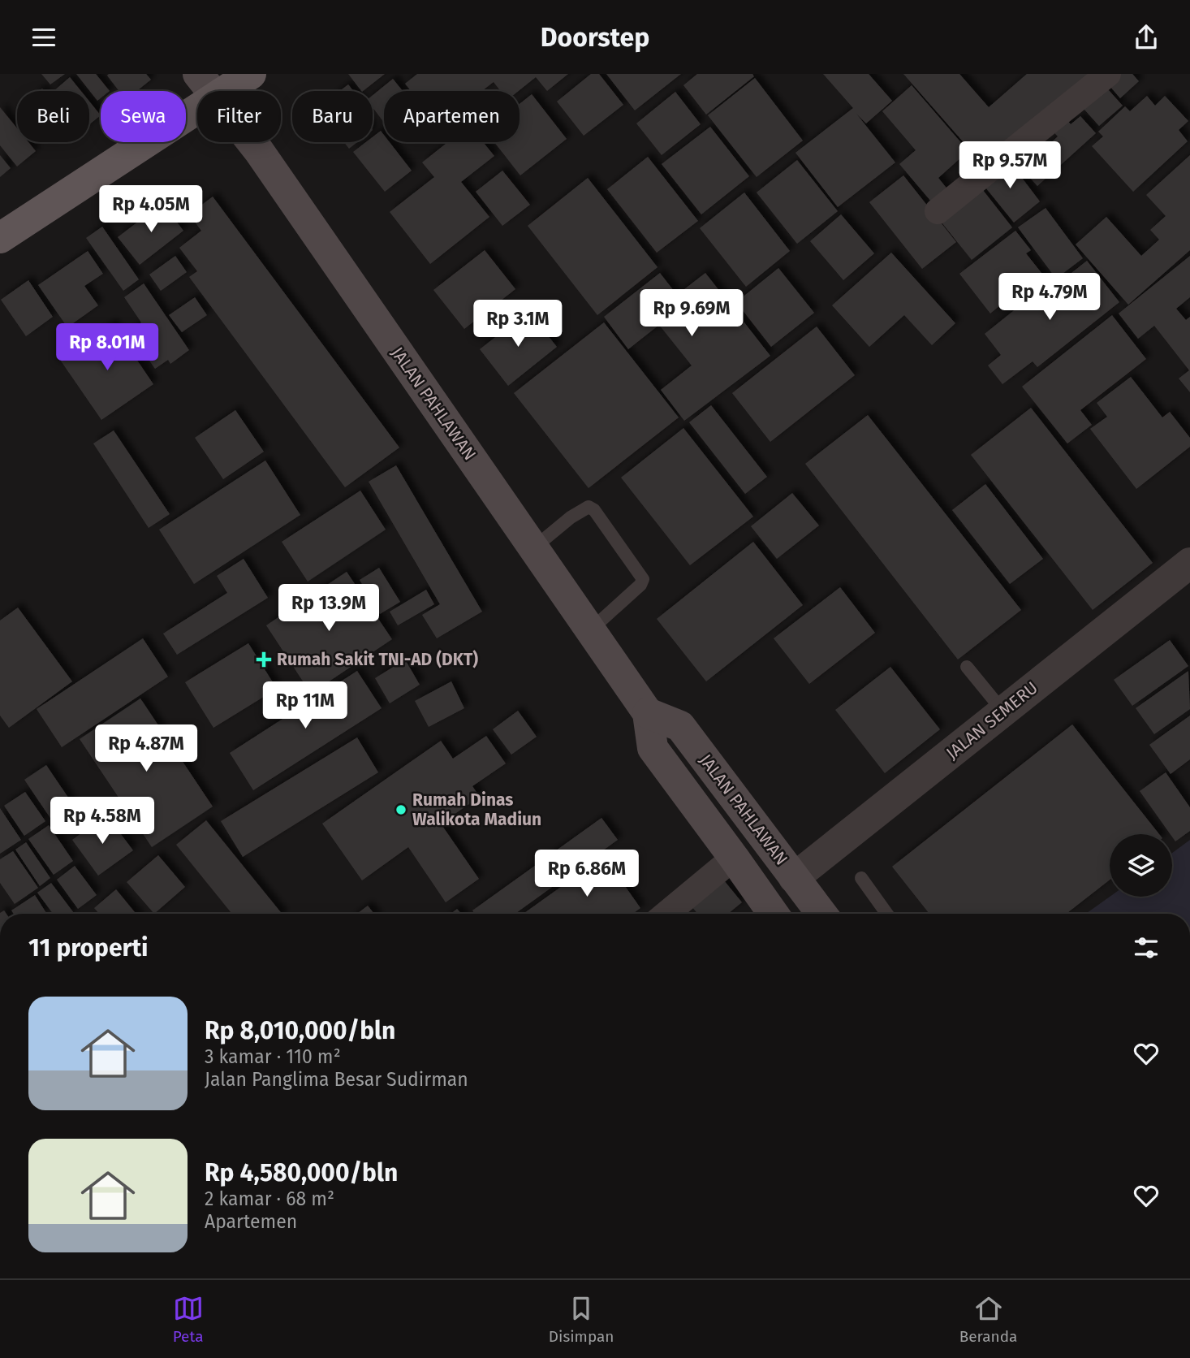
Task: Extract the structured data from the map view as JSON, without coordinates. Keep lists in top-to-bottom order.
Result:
{
  "streets": {
    "main road": ["JALAN PAHLAWAN"],
    "street": ["JALAN SEMERU"]
  },
  "crossings": [
    ["JALAN PAHLAWAN", "JALAN SEMERU"]
  ],
  "places": {
    "health": ["Rumah Sakit TNI-AD (DKT)"],
    "other": ["Rumah Dinas Walikota Madiun"]
  },
  "page": {
    "header": "Doorstep",
    "chip": [
      "Beli",
      "Sewa",
      "Filter",
      "Baru",
      "Apartemen"
    ],
    "price": [
      "Rp 9.57M",
      "Rp 4.05M",
      "Rp 4.79M",
      "Rp 9.69M",
      "Rp 3.1M",
      "Rp 8.01M",
      "Rp 13.9M",
      "Rp 11M",
      "Rp 4.87M",
      "Rp 4.58M",
      "Rp 6.86M"
    ],
    "heading": "11 properti",
    "list": [
      {
        "name": "Rp 8,010,000/bln",
        "note": "3 kamar · 110 m² · Jalan Panglima Besar Sudirman"
      },
      {
        "name": "Rp 4,580,000/bln",
        "note": "2 kamar · 68 m² · Apartemen"
      }
    ],
    "tabs": ["Peta", "Disimpan", "Beranda"]
  }
}
